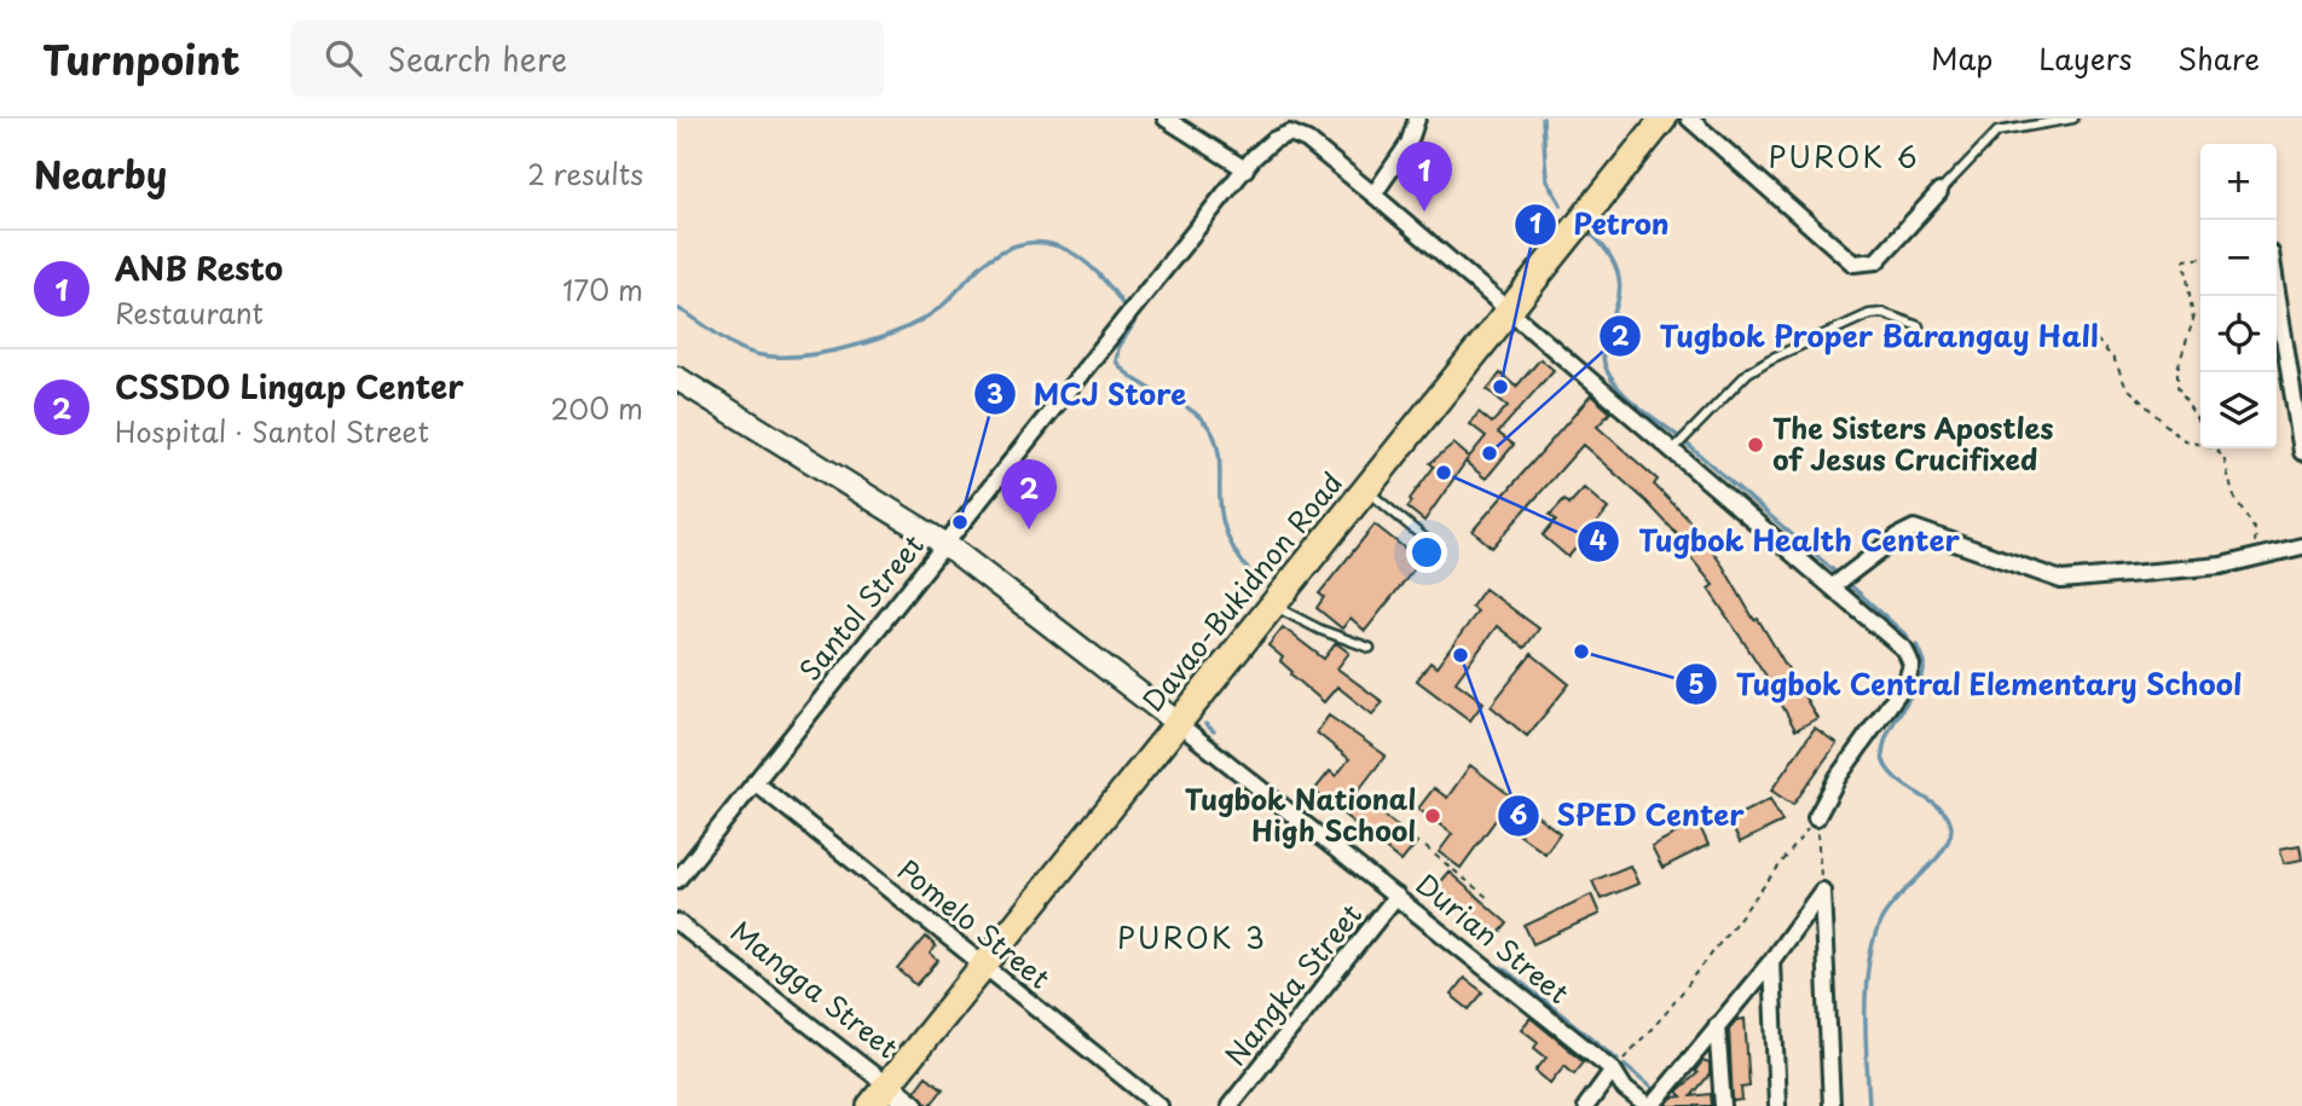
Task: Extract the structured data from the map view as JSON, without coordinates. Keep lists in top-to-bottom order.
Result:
{
  "streets": {
    "highway": ["Davao-Bukidnon Road"],
    "street": [
      "Santol Street",
      "Pomelo Street",
      "Durian Street",
      "Nangka Street",
      "Mangga Street"
    ]
  },
  "crossings": [
    ["Davao-Bukidnon Road", "Pomelo Street"],
    ["Davao-Bukidnon Road", "Durian Street"],
    ["Davao-Bukidnon Road", "Mangga Street"],
    ["Santol Street", "Pomelo Street"],
    ["Durian Street", "Nangka Street"]
  ],
  "districts": ["PUROK 6", "PUROK 3"],
  "places": [
    "Petron",
    "The Sisters Apostles of Jesus Crucifixed",
    "Tugbok Proper Barangay Hall",
    "Tugbok Health Center",
    "MCJ Store",
    "Tugbok Central Elementary School",
    "SPED Center",
    "Tugbok National High School"
  ],
  "page": {
    "header": "Turnpoint",
    "search": "Search here",
    "nav": ["Map", "Layers", "Share"],
    "heading": ["Nearby", "2 results"],
    "pins": ["1", "2"],
    "map_buttons": ["+", "−"],
    "list": [
      {
        "mark": "1",
        "name": "ANB Resto",
        "note": "Restaurant",
        "value": "170 m"
      },
      {
        "mark": "2",
        "name": "CSSDO Lingap Center",
        "note": "Hospital · Santol Street",
        "value": "200 m"
      }
    ]
  }
}
